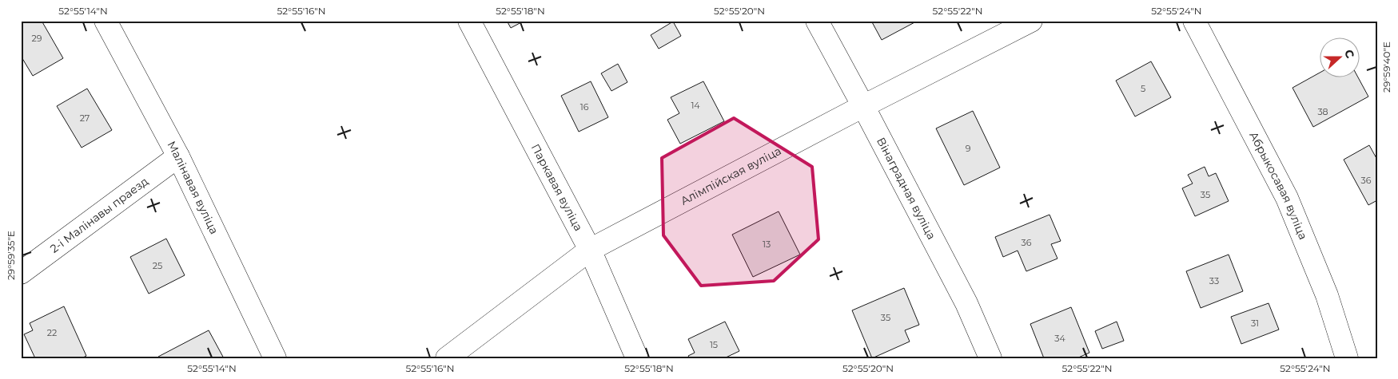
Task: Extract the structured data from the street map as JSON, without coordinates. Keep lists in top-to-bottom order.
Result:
{
  "streets": {
    "street": [
      "Алімпійская вуліца",
      "Абрыкосавая вуліца",
      "Паркавая вуліца",
      "Малінавая вуліца",
      "Вінаградная вуліца",
      "2-і Малінавы праезд"
    ]
  },
  "crossings": [
    ["Алімпійская вуліца", "Паркавая вуліца"],
    ["Алімпійская вуліца", "Вінаградная вуліца"],
    ["Малінавая вуліца", "2-і Малінавы праезд"]
  ],
  "house_numbers": [
    "29",
    "5",
    "14",
    "16",
    "38",
    "27",
    "9",
    "36",
    "35",
    "36",
    "13",
    "25",
    "33",
    "35",
    "31",
    "22",
    "34",
    "15"
  ],
  "north": "right",
  "coordinates": [
    "52°55'14\"N",
    "52°55'16\"N",
    "52°55'18\"N",
    "52°55'20\"N",
    "52°55'22\"N",
    "52°55'24\"N",
    "29°59'40\"E",
    "29°59'35\"E"
  ]
}
